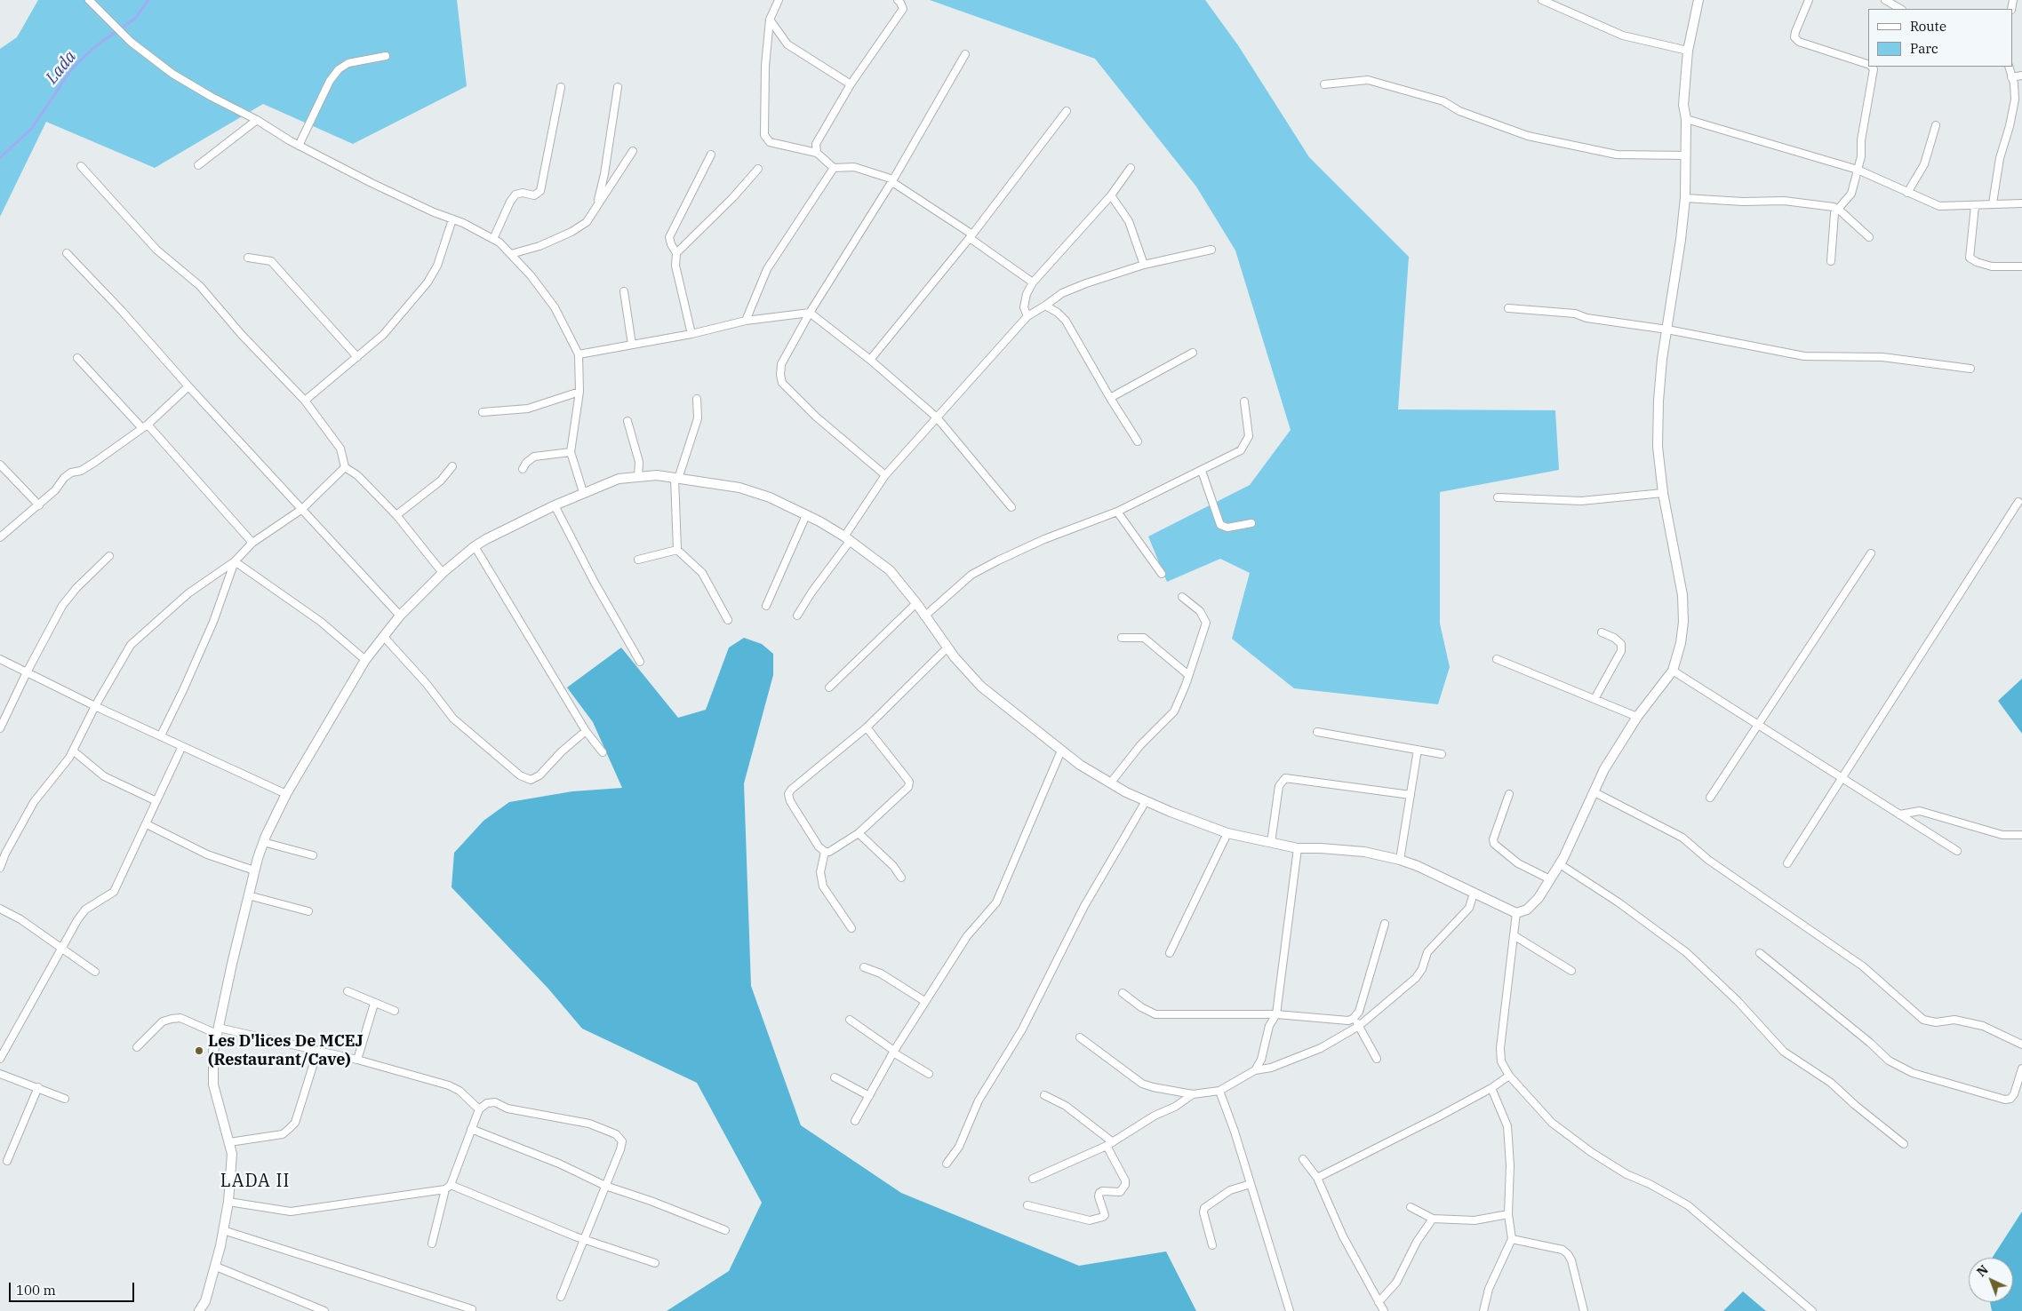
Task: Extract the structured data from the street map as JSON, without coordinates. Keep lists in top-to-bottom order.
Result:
{
  "districts": ["LADA II"],
  "water": ["Lada"],
  "places": ["Les D'lices De MCEJ (Restaurant/Cave)"],
  "legend": ["Route", "Parc"],
  "scale_bar": "100 m",
  "north": "top left"
}
